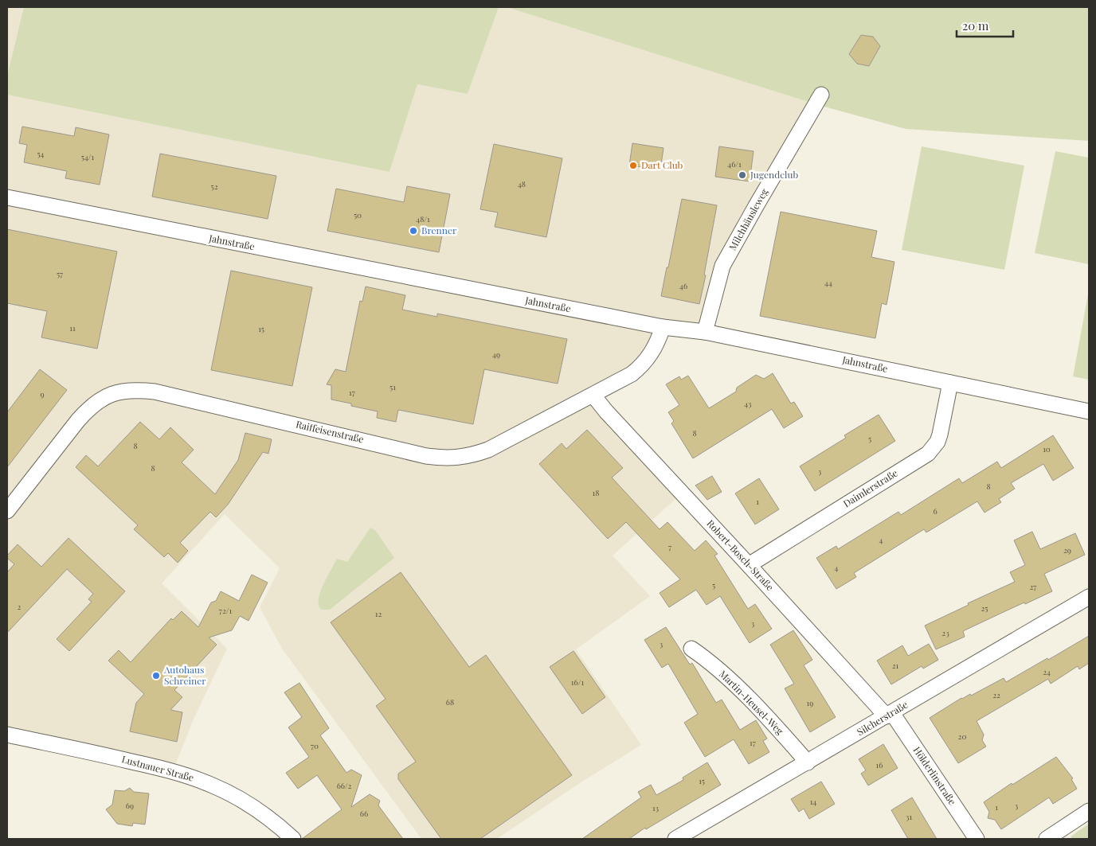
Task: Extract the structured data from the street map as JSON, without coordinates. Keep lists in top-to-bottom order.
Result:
{
  "streets": {
    "street": [
      "Milchhäusleweg",
      "Jahnstraße",
      "Raiffeisenstraße",
      "Daimlerstraße",
      "Robert-Bosch-Straße",
      "Martin-Heusel-Weg",
      "Silcherstraße",
      "Lustnauer Straße",
      "Hölderlinstraße"
    ]
  },
  "crossings": [
    ["Milchhäusleweg", "Jahnstraße"],
    ["Jahnstraße", "Raiffeisenstraße"],
    ["Jahnstraße", "Daimlerstraße"],
    ["Raiffeisenstraße", "Robert-Bosch-Straße"],
    ["Daimlerstraße", "Robert-Bosch-Straße"],
    ["Robert-Bosch-Straße", "Silcherstraße"],
    ["Robert-Bosch-Straße", "Hölderlinstraße"],
    ["Martin-Heusel-Weg", "Silcherstraße"],
    ["Silcherstraße", "Hölderlinstraße"]
  ],
  "places": [
    "Dart Club",
    "Jugendclub",
    "Brenner",
    "Autohaus Schreiner"
  ],
  "house_numbers": [
    "54",
    "54/1",
    "46/1",
    "48",
    "52",
    "50",
    "48/1",
    "57",
    "44",
    "46",
    "11",
    "15",
    "49",
    "51",
    "17",
    "9",
    "43",
    "8",
    "5",
    "8",
    "10",
    "8",
    "3",
    "8",
    "18",
    "1",
    "6",
    "4",
    "7",
    "29",
    "4",
    "5",
    "27",
    "2",
    "25",
    "72/1",
    "12",
    "3",
    "23",
    "3",
    "21",
    "24",
    "16/1",
    "22",
    "68",
    "19",
    "20",
    "17",
    "70",
    "16",
    "15",
    "66/2",
    "14",
    "69",
    "3",
    "1",
    "13",
    "66",
    "31"
  ],
  "scale_bar": "20 m"
}
